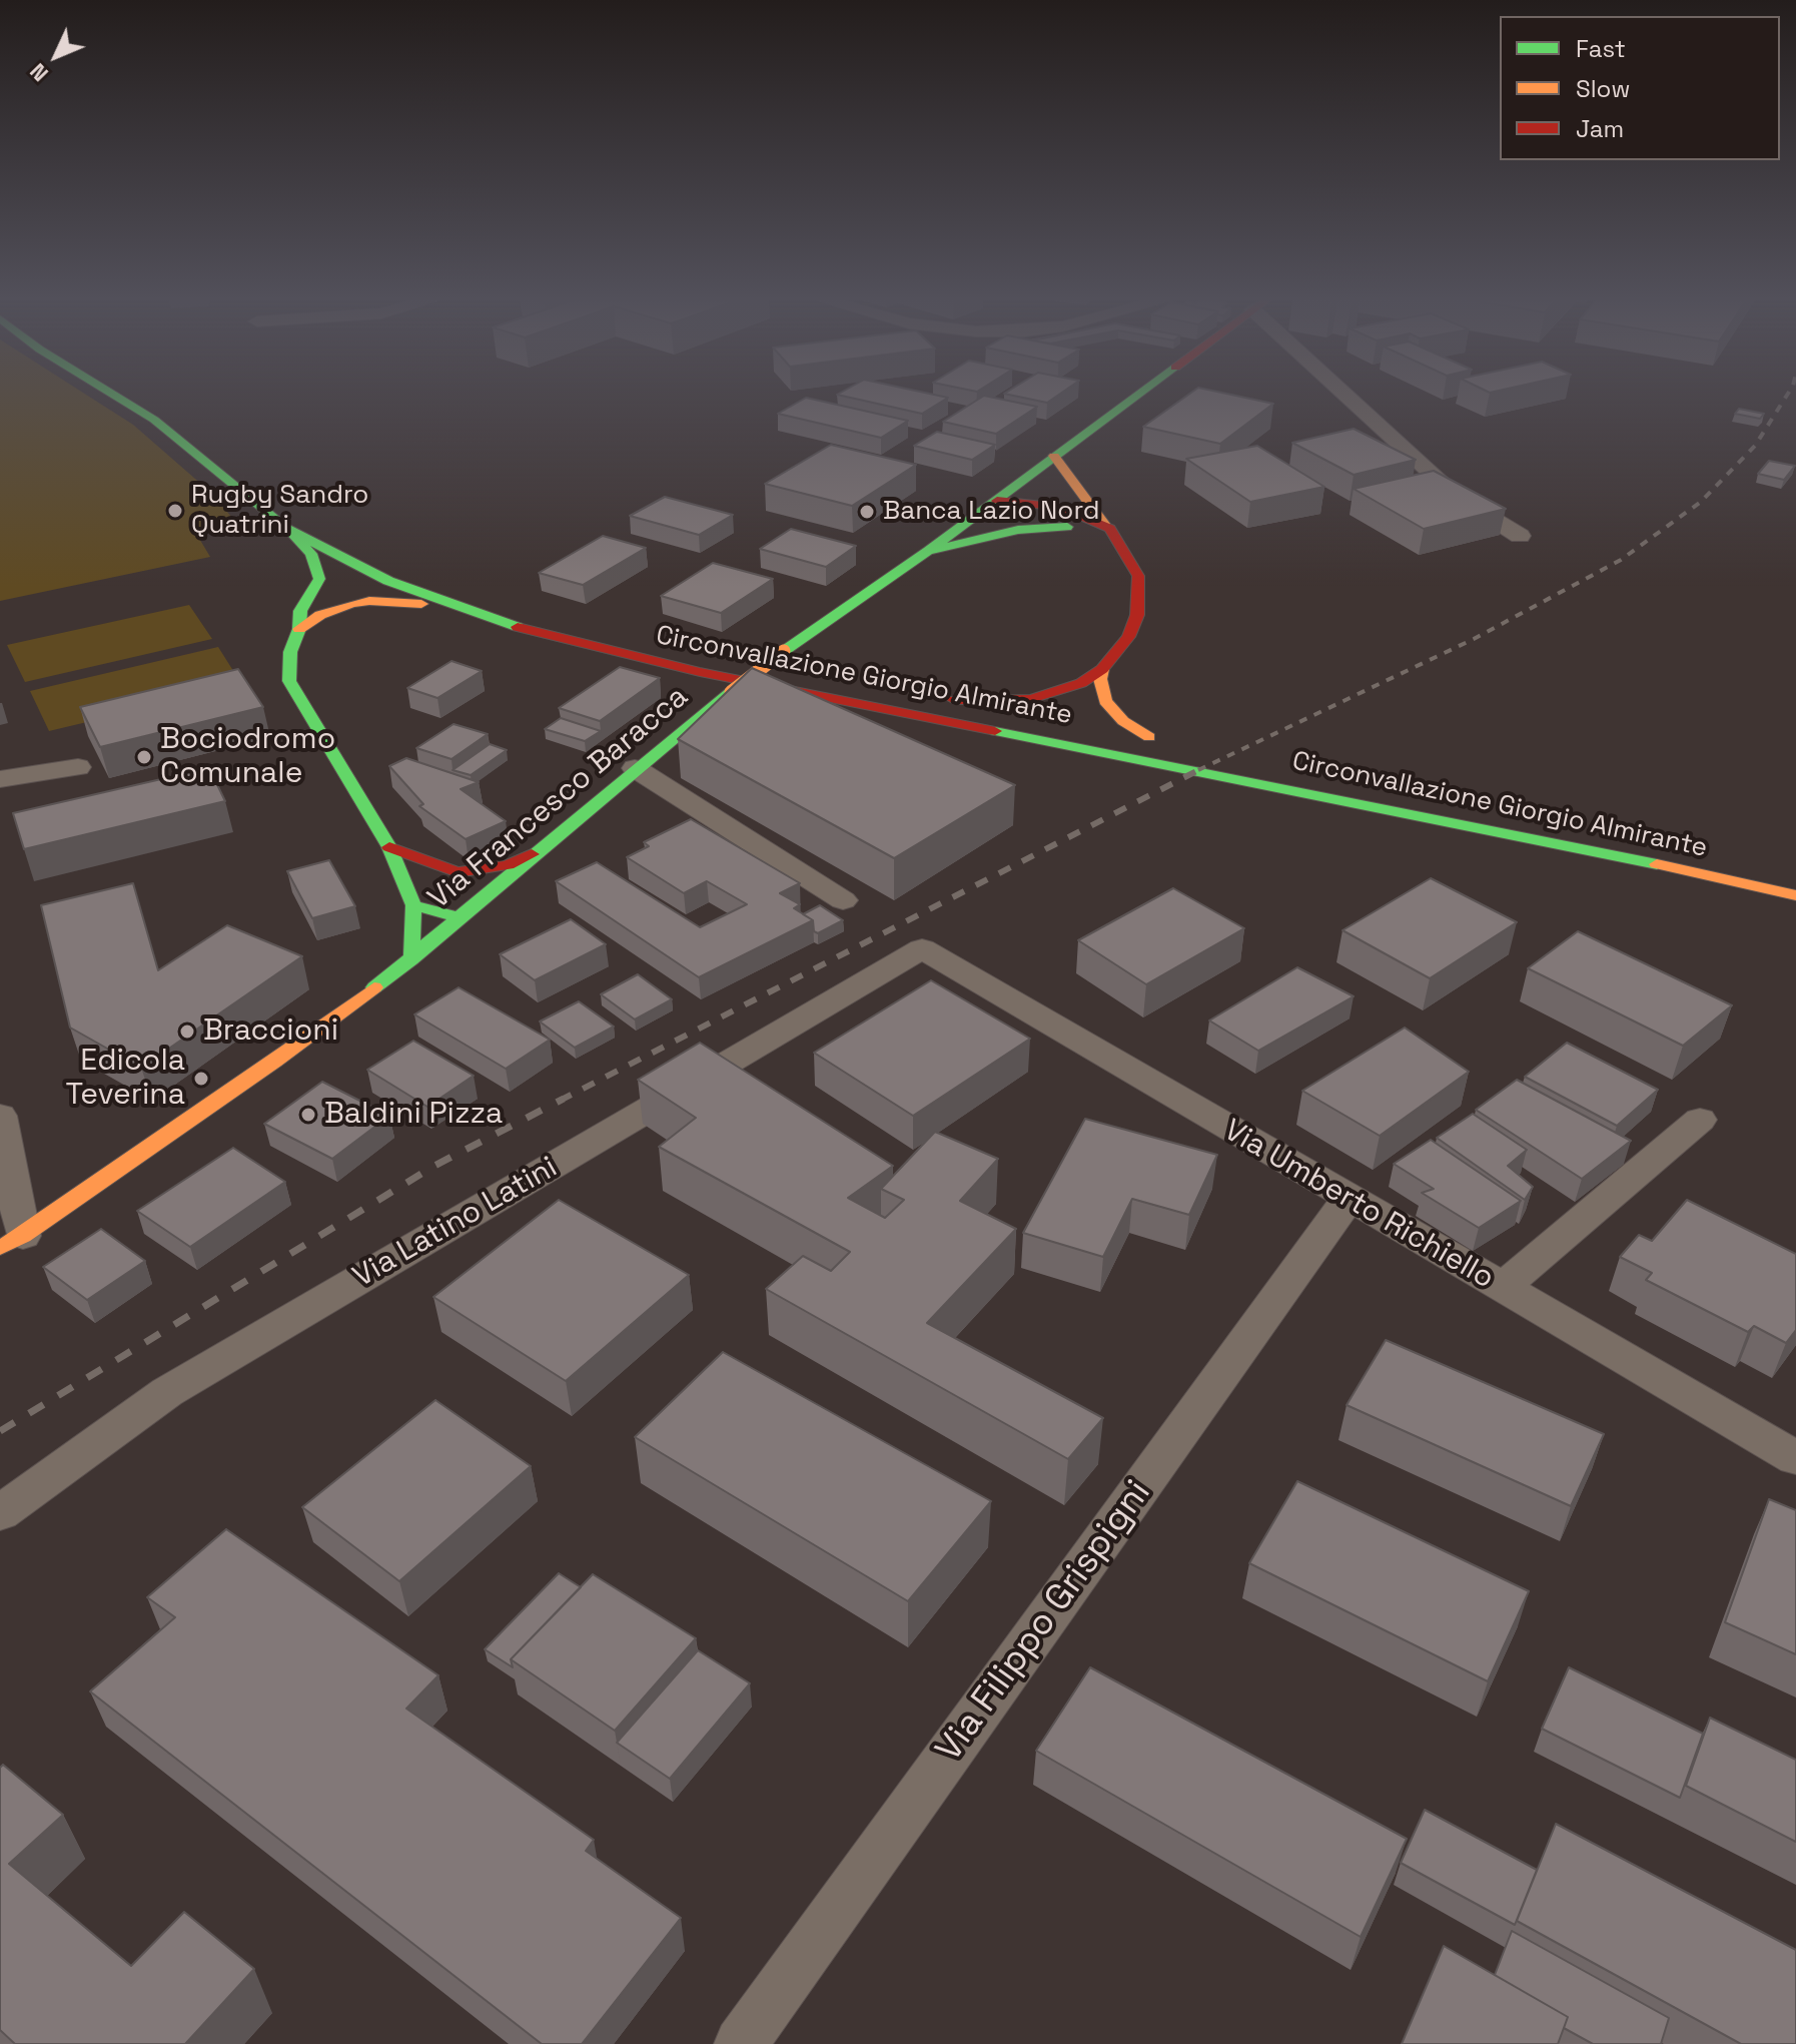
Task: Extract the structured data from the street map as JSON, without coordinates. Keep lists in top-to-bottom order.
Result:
{
  "streets": {
    "main road": ["Circonvallazione Giorgio Almirante", "Via Francesco Baracca"],
    "street": ["Via Umberto Richiello", "Via Latino Latini", "Via Filippo Grispigni"]
  },
  "crossings": [
    ["Via Umberto Richiello", "Via Latino Latini"],
    ["Via Umberto Richiello", "Via Filippo Grispigni"]
  ],
  "places": [
    "Rugby Sandro Quatrini",
    "Banca Lazio Nord",
    "Bociodromo Comunale",
    "Braccioni",
    "Edicola Teverina",
    "Baldini Pizza"
  ],
  "legend": ["Fast", "Slow", "Jam"],
  "north": "bottom left"
}
